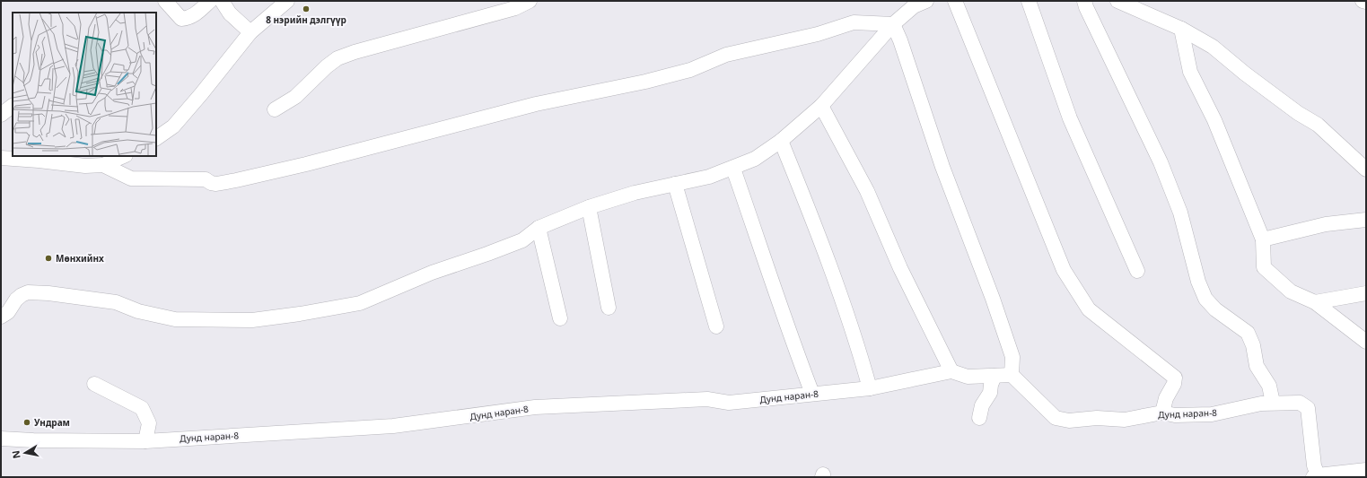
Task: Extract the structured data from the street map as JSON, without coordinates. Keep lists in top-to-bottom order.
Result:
{
  "streets": {
    "street": ["Дунд наран-8"]
  },
  "places": ["8 нэрийн дэлгүүр", "Мөнхийнх", "Ундрам"],
  "north": "left"
}
